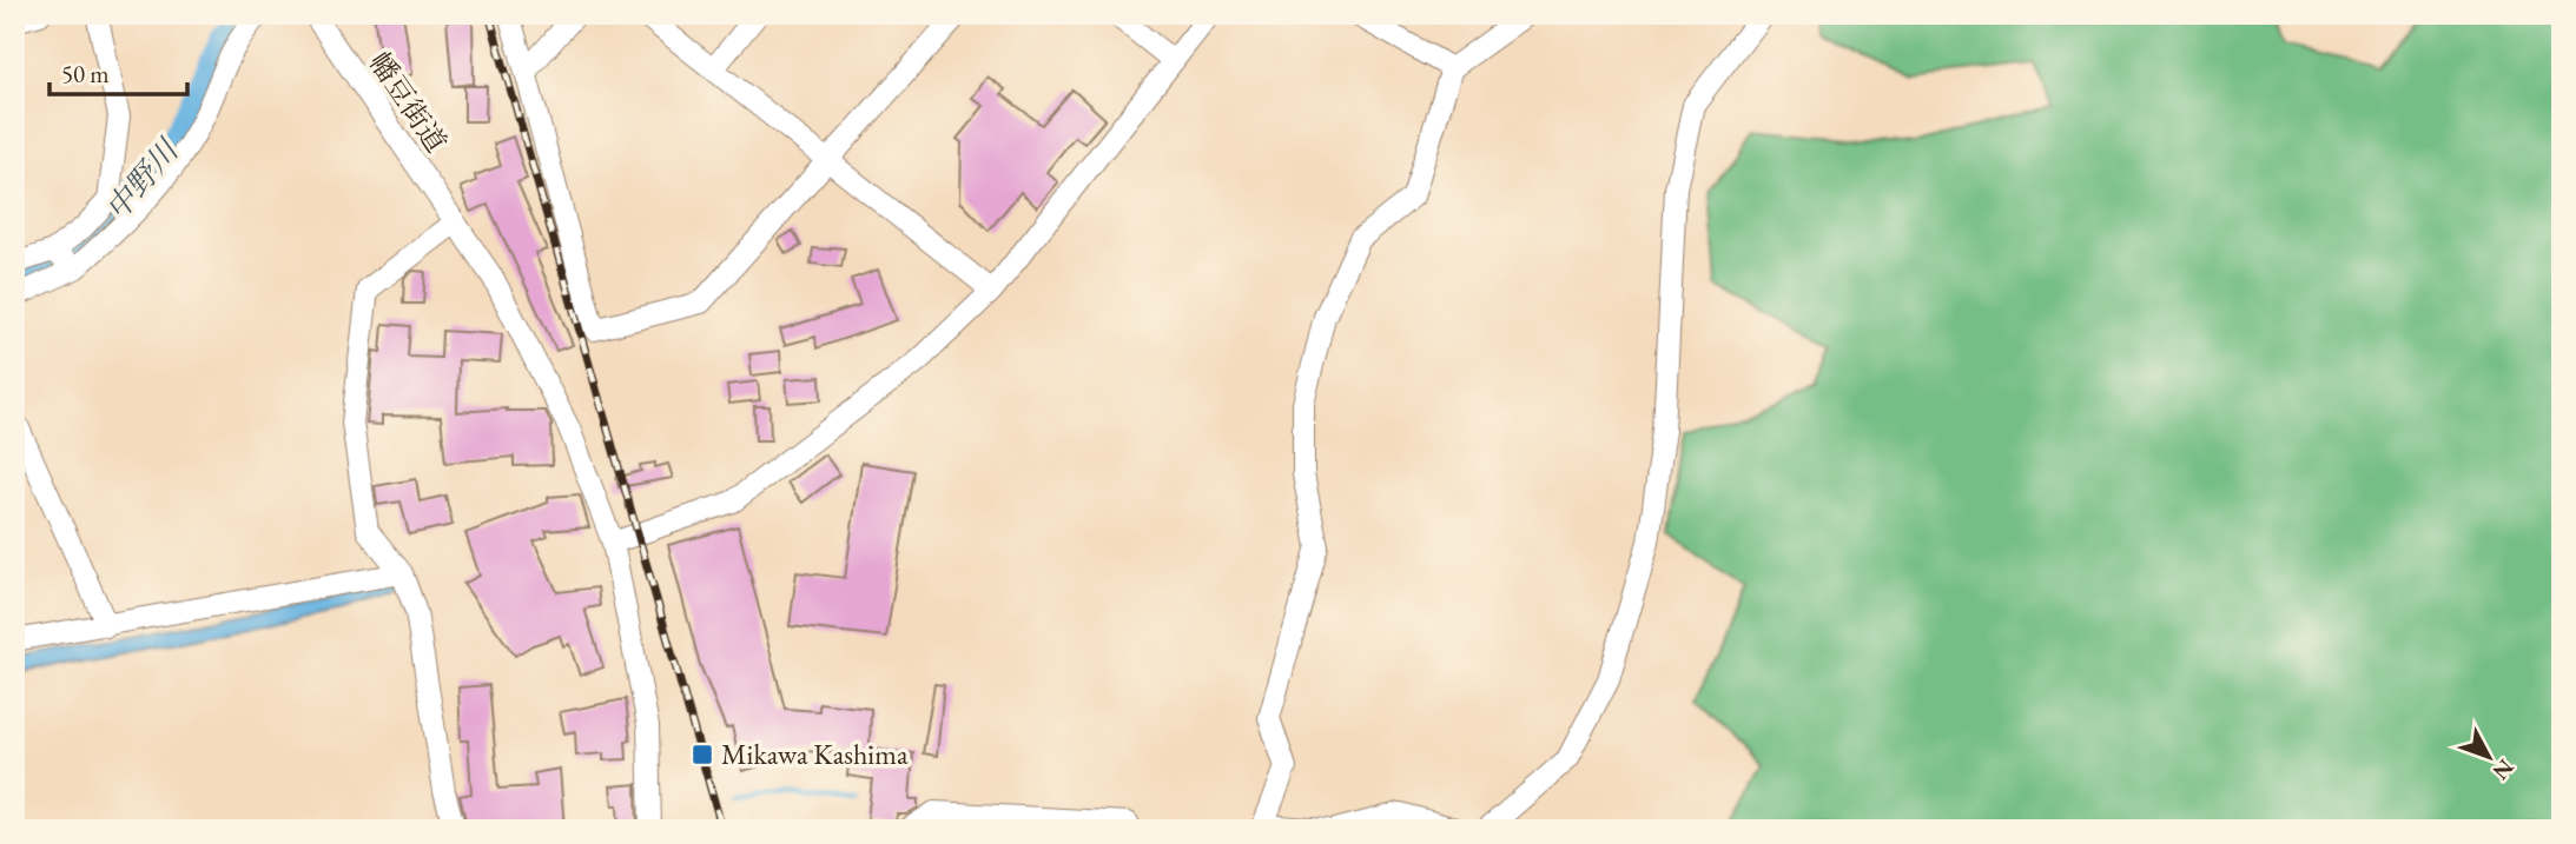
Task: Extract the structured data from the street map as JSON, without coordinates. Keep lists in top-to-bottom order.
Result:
{
  "streets": {
    "street": ["幡豆街道"]
  },
  "water": ["中野川"],
  "places": {
    "transit": ["Mikawa Kashima"]
  },
  "scale_bar": "50 m",
  "north": "bottom right"
}
